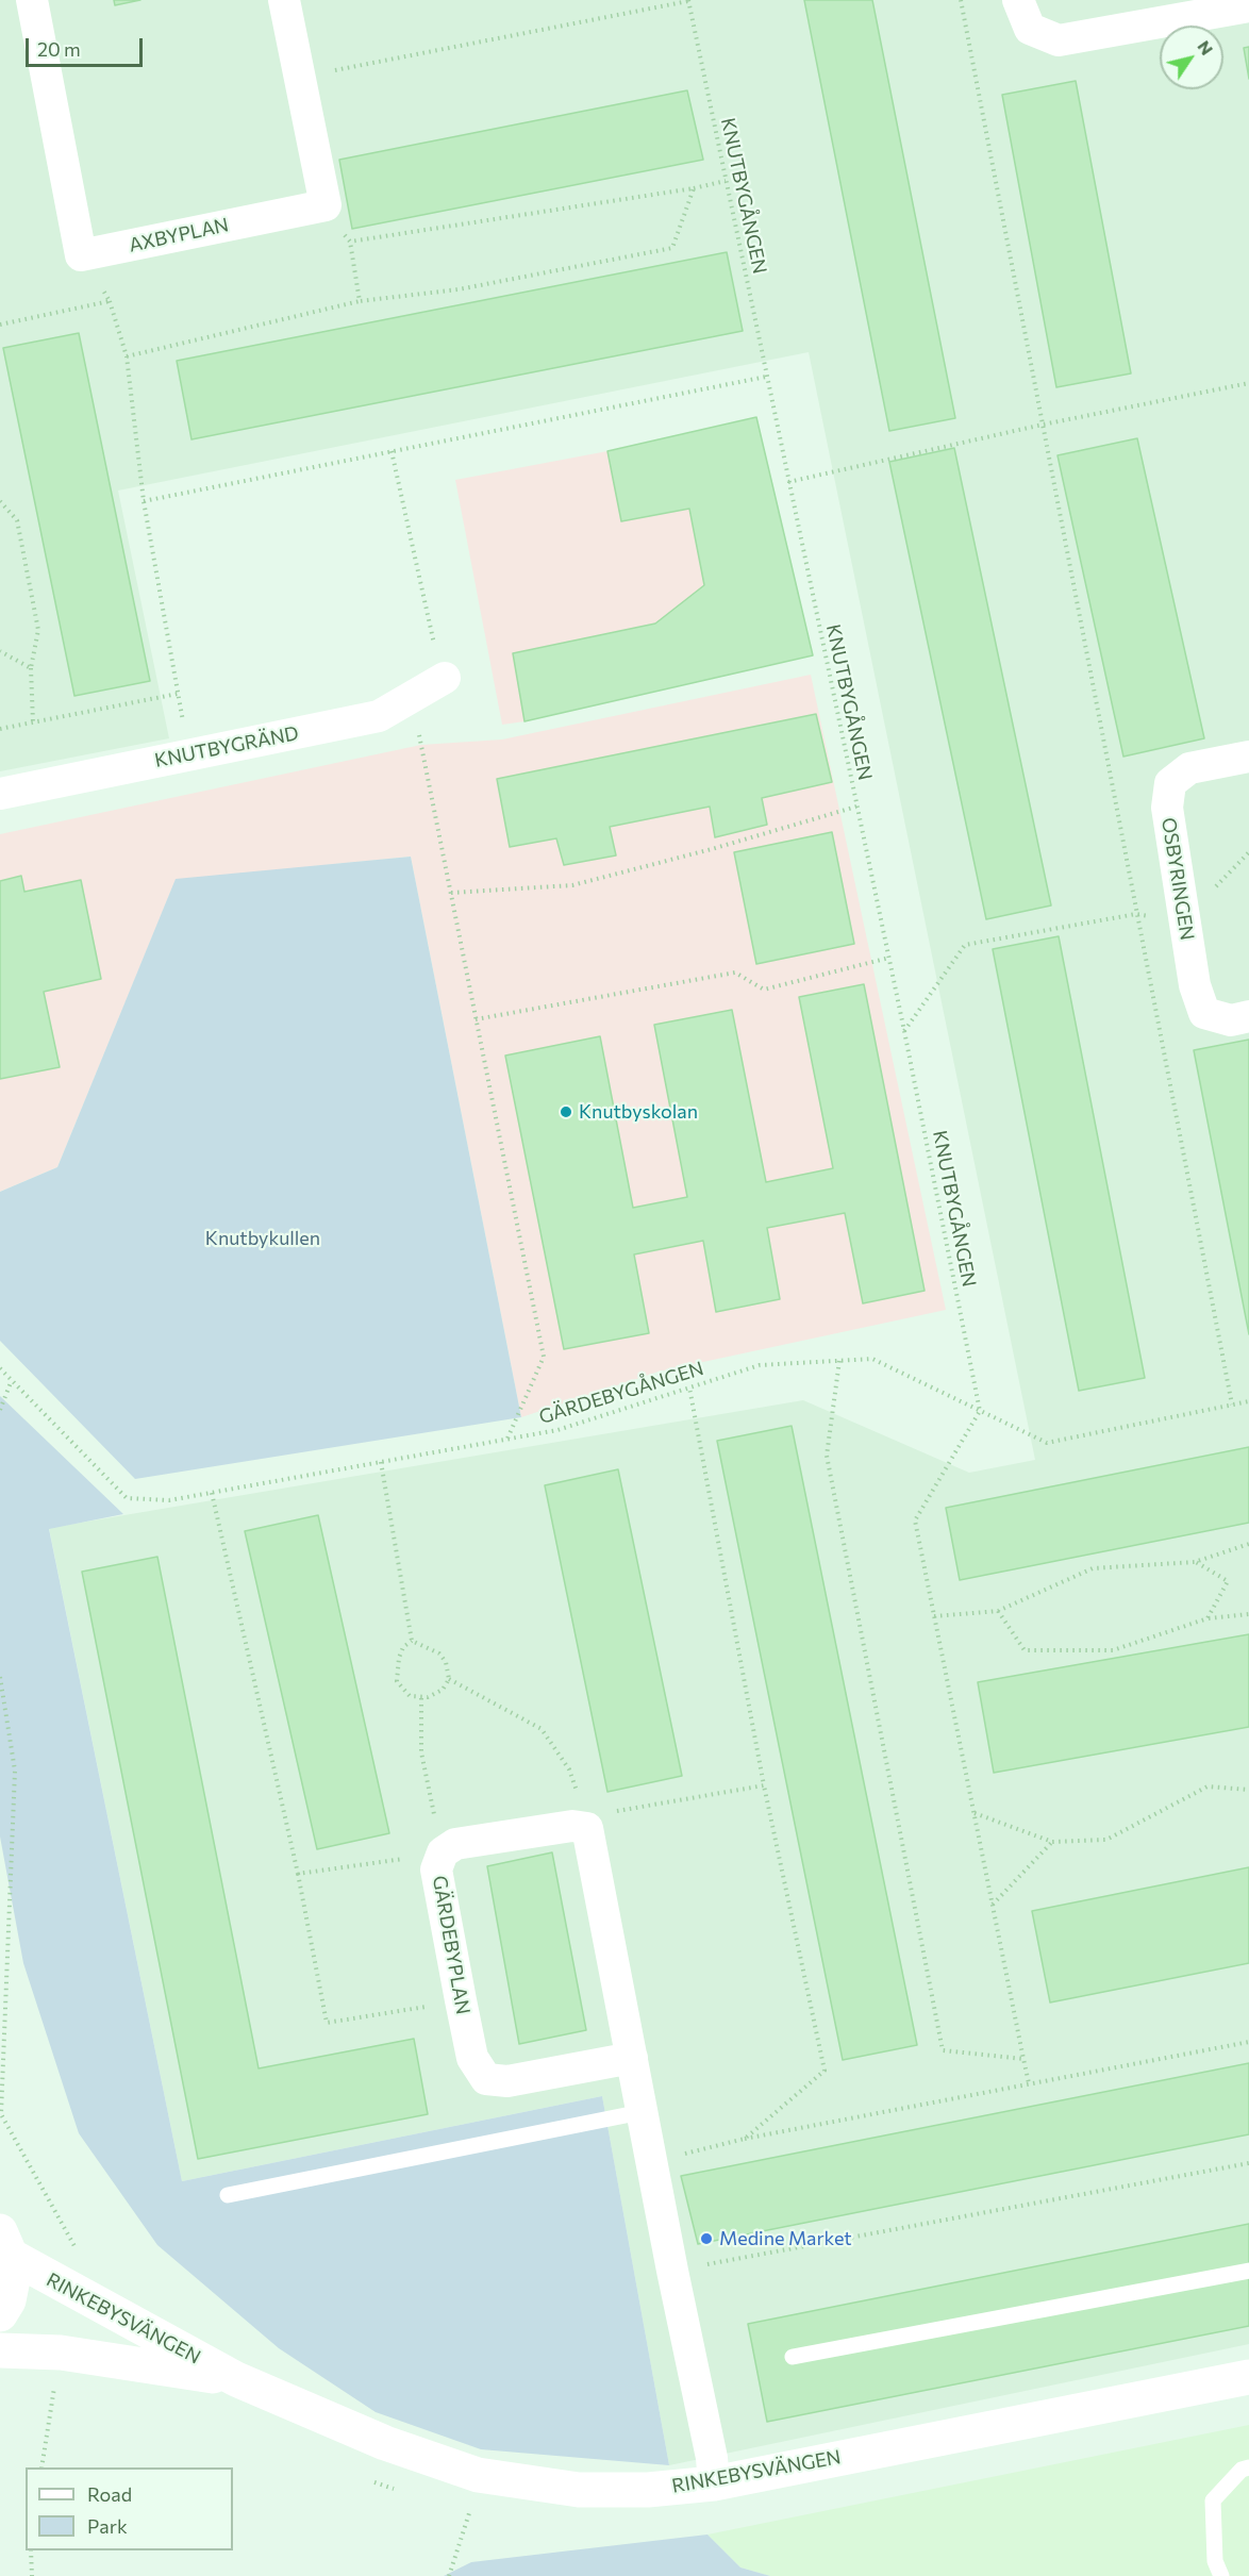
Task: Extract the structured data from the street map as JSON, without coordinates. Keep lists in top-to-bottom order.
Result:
{
  "streets": {
    "street": [
      "AXBYPLAN",
      "KNUTBYGRÄND",
      "OSBYRINGEN",
      "GÄRDEBYPLAN",
      "RINKEBYSVÄNGEN"
    ],
    "path": ["KNUTBYGÅNGEN", "GÄRDEBYGÅNGEN"]
  },
  "crossings": [
    ["KNUTBYGÅNGEN", "GÄRDEBYGÅNGEN"]
  ],
  "parks": ["Knutbykullen"],
  "places": ["Knutbyskolan", "Medine Market"],
  "legend": ["Road", "Park"],
  "scale_bar": "20 m",
  "north": "top right"
}
